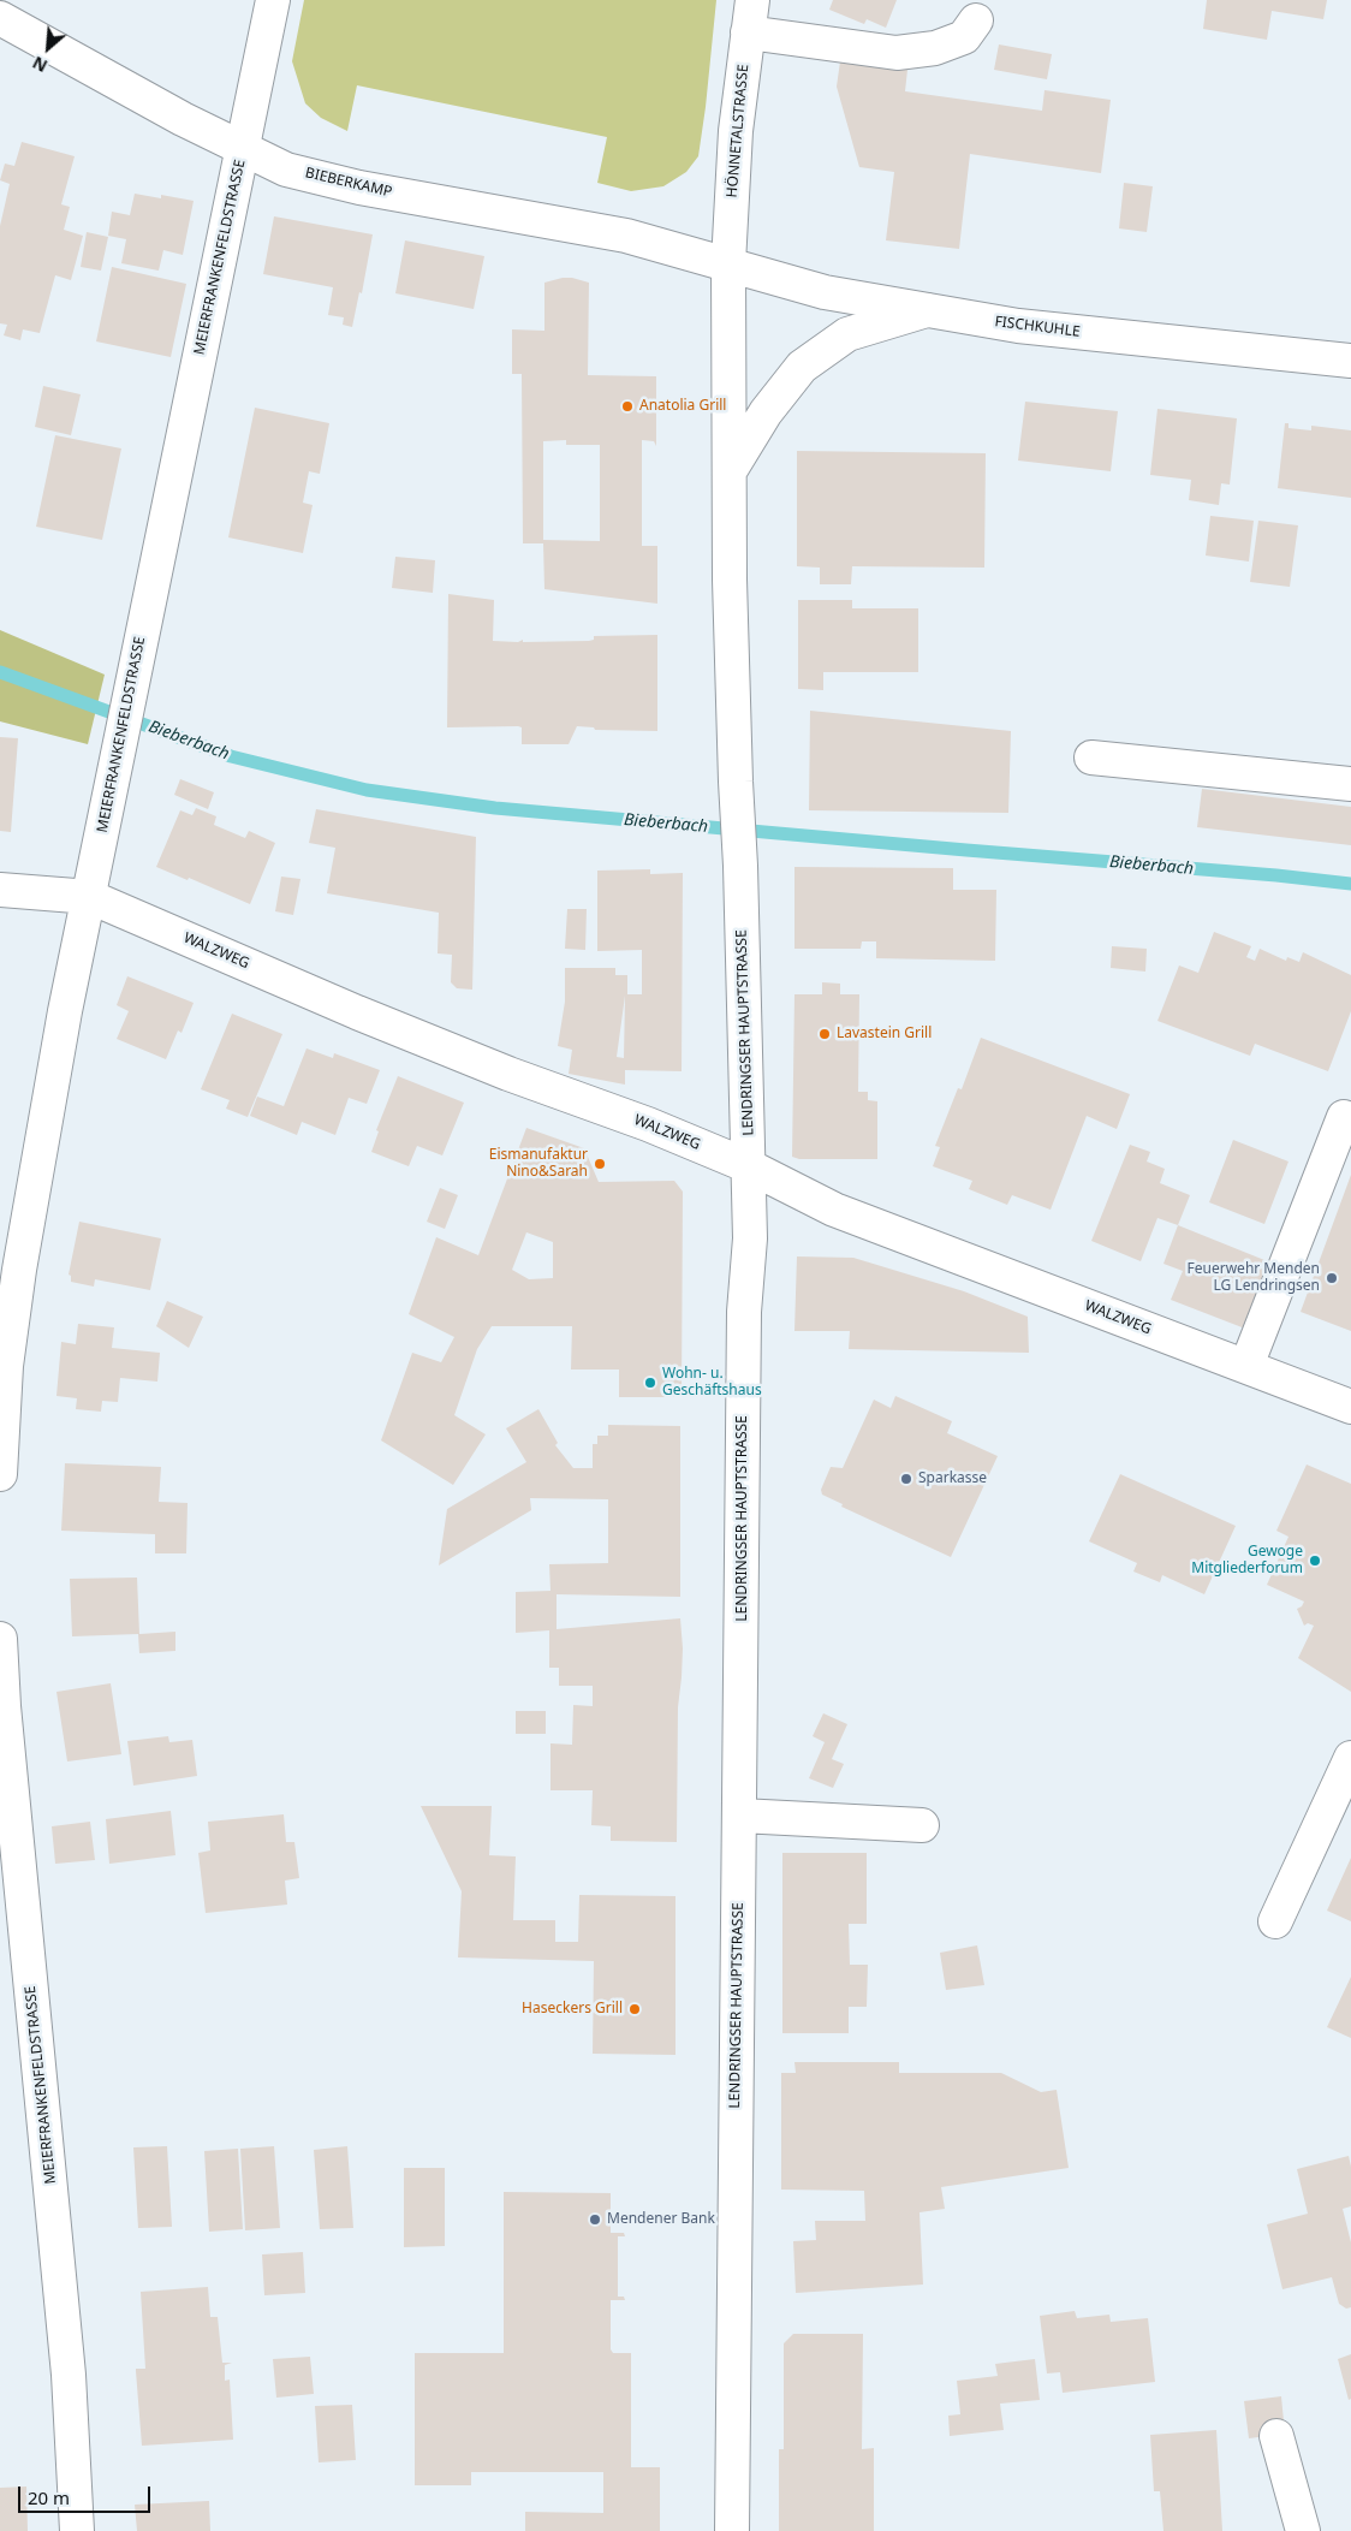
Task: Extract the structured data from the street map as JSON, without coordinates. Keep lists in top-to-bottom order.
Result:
{
  "streets": {
    "street": [
      "HÖNNETALSTRASSE",
      "BIEBERKAMP",
      "MEIERFRANKENFELDSTRASSE",
      "FISCHKUHLE",
      "WALZWEG",
      "LENDRINGSER HAUPTSTRASSE"
    ]
  },
  "crossings": [
    ["HÖNNETALSTRASSE", "BIEBERKAMP"],
    ["HÖNNETALSTRASSE", "FISCHKUHLE"],
    ["HÖNNETALSTRASSE", "LENDRINGSER HAUPTSTRASSE"],
    ["BIEBERKAMP", "MEIERFRANKENFELDSTRASSE"],
    ["BIEBERKAMP", "FISCHKUHLE"],
    ["BIEBERKAMP", "LENDRINGSER HAUPTSTRASSE"],
    ["MEIERFRANKENFELDSTRASSE", "WALZWEG"],
    ["FISCHKUHLE", "LENDRINGSER HAUPTSTRASSE"],
    ["WALZWEG", "LENDRINGSER HAUPTSTRASSE"]
  ],
  "water": ["Bieberbach"],
  "places": [
    "Anatolia Grill",
    "Lavastein Grill",
    "Eismanufaktur Nino&Sarah",
    "Feuerwehr Menden LG Lendringsen",
    "Wohn- u. Geschäftshaus",
    "Sparkasse",
    "Gewoge Mitgliederforum",
    "Haseckers Grill",
    "Mendener Bank"
  ],
  "scale_bar": "20 m",
  "north": "bottom left"
}
